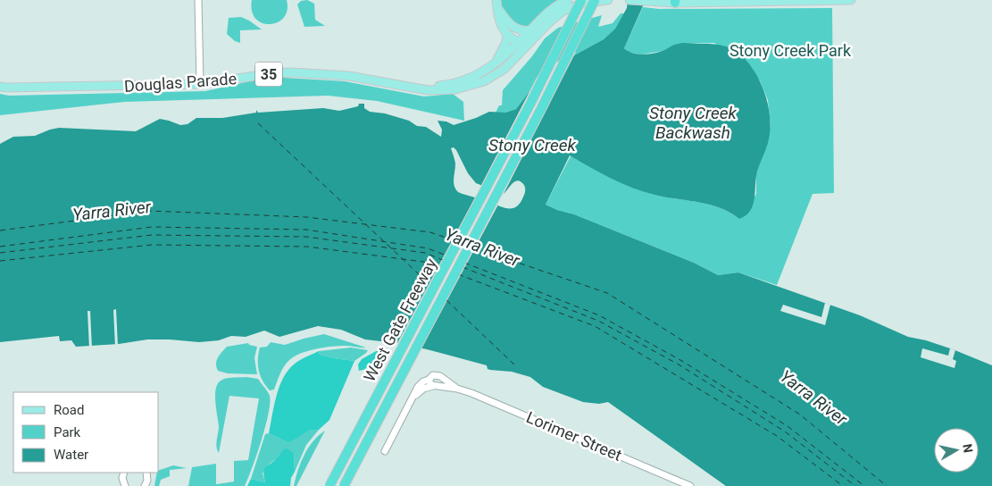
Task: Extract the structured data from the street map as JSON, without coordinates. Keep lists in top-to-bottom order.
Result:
{
  "streets": {
    "highway": ["West Gate Freeway"],
    "main road": ["35", "Douglas Parade"],
    "street": ["Lorimer Street"]
  },
  "water": ["Stony Creek Backwash", "Stony Creek", "Yarra River"],
  "parks": ["Stony Creek Park"],
  "legend": ["Road", "Park", "Water"],
  "north": "right"
}
